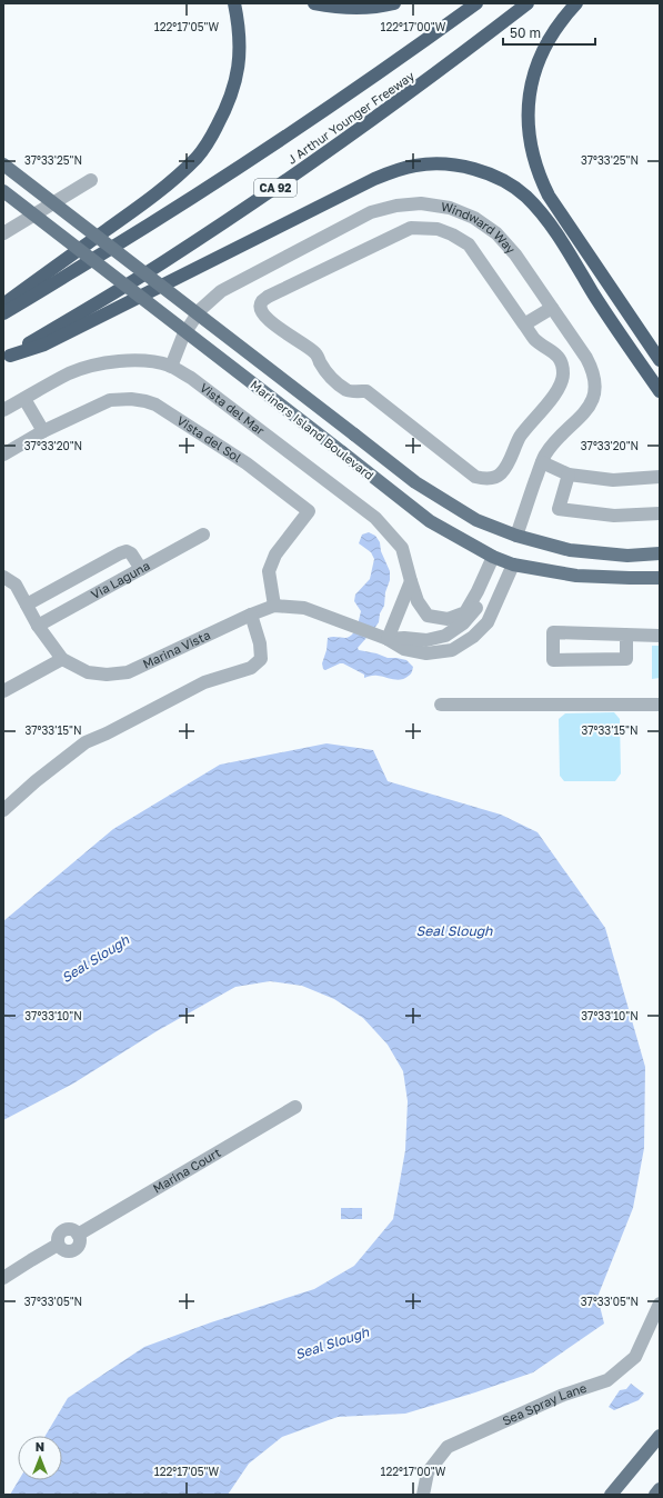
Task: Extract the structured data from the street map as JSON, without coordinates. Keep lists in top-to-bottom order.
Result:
{
  "streets": {
    "highway": ["J Arthur Younger Freeway", "CA 92"],
    "main road": ["Mariners Island Boulevard"],
    "street": [
      "Windward Way",
      "Vista del Mar",
      "Vista del Sol",
      "Via Laguna",
      "Marina Vista",
      "Marina Court",
      "Sea Spray Lane"
    ]
  },
  "crossings": [
    ["Windward Way", "Vista del Mar"],
    ["Windward Way", "Mariners Island Boulevard"],
    ["Vista del Mar", "Mariners Island Boulevard"],
    ["Vista del Mar", "Marina Vista"],
    ["Mariners Island Boulevard", "Marina Vista"],
    ["Vista del Sol", "Marina Vista"],
    ["Via Laguna", "Marina Vista"]
  ],
  "water": ["Seal Slough"],
  "scale_bar": "50 m",
  "north": "top",
  "coordinates": [
    "122°17'05\"W",
    "122°17'00\"W",
    "37°33'25\"N",
    "37°33'20\"N",
    "37°33'15\"N",
    "37°33'10\"N",
    "37°33'05\"N"
  ]
}
